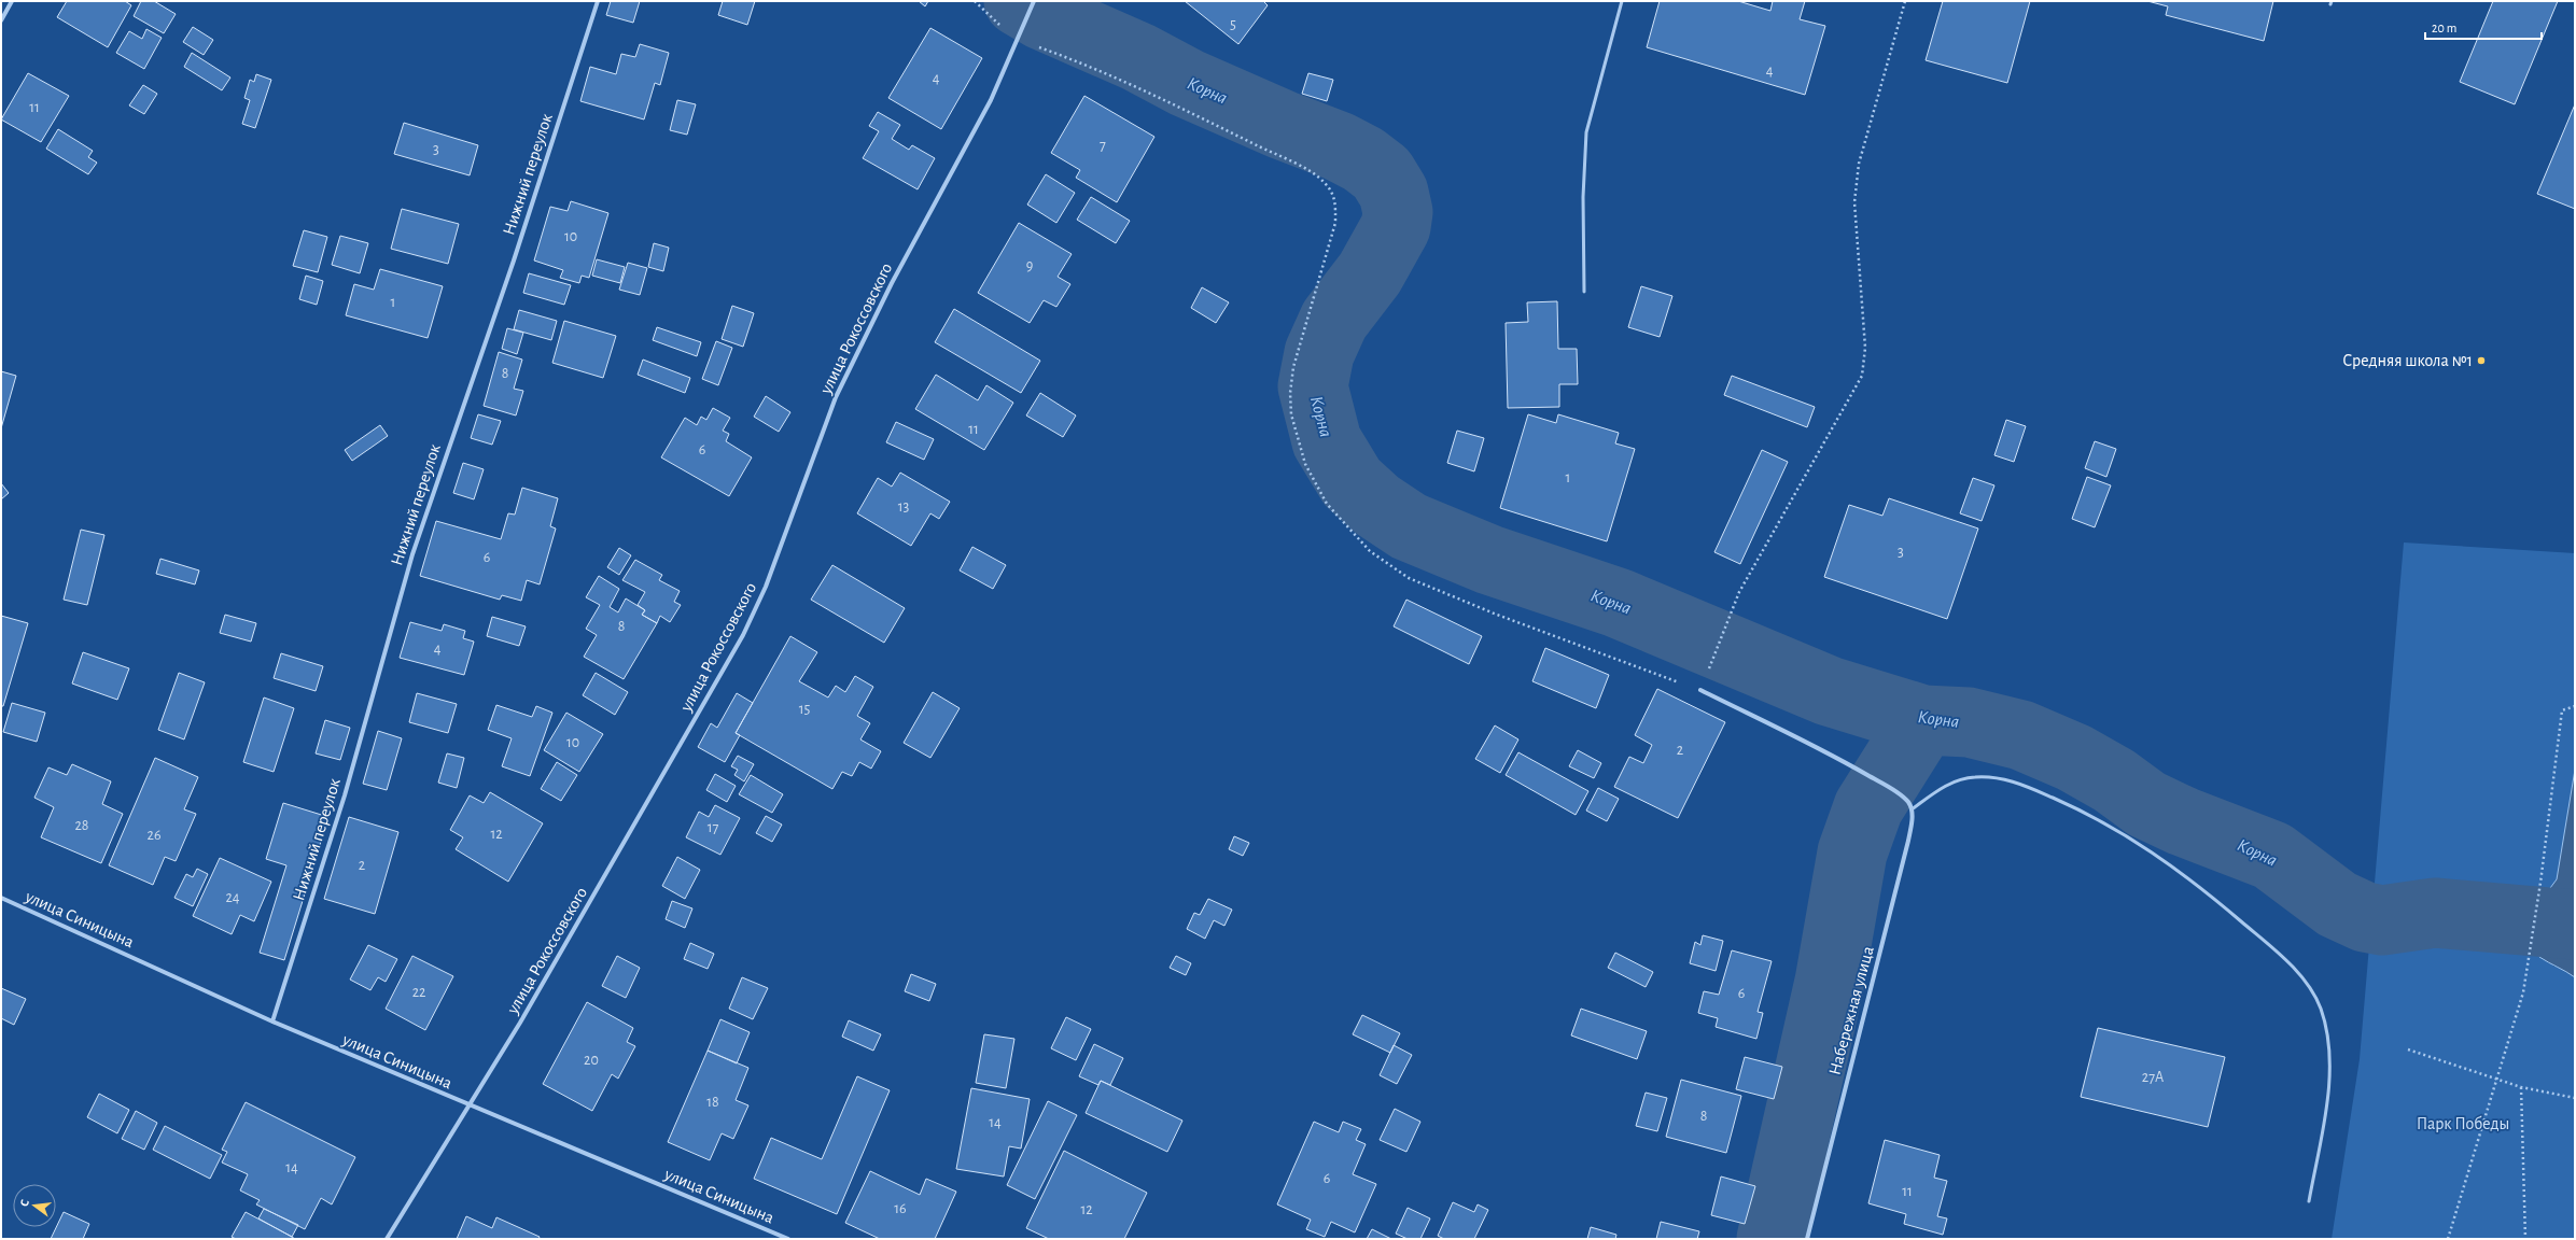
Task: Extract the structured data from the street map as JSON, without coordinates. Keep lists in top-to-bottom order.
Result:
{
  "streets": {
    "street": [
      "Нижний переулок",
      "улица Рокоссовского",
      "улица Синицына",
      "Набережная улица"
    ]
  },
  "crossings": [
    ["Нижний переулок", "улица Синицына"],
    ["улица Рокоссовского", "улица Синицына"]
  ],
  "water": ["Корна"],
  "parks": ["Парк Победы"],
  "places": ["Средняя школа №1"],
  "house_numbers": [
    "5",
    "4",
    "4",
    "11",
    "7",
    "3",
    "10",
    "9",
    "1",
    "8",
    "11",
    "6",
    "1",
    "13",
    "3",
    "6",
    "8",
    "4",
    "15",
    "10",
    "2",
    "28",
    "17",
    "12",
    "26",
    "2",
    "24",
    "22",
    "6",
    "20",
    "27А",
    "18",
    "8",
    "14",
    "14",
    "6",
    "11",
    "16",
    "12"
  ],
  "scale_bar": "20 m",
  "north": "left"
}
